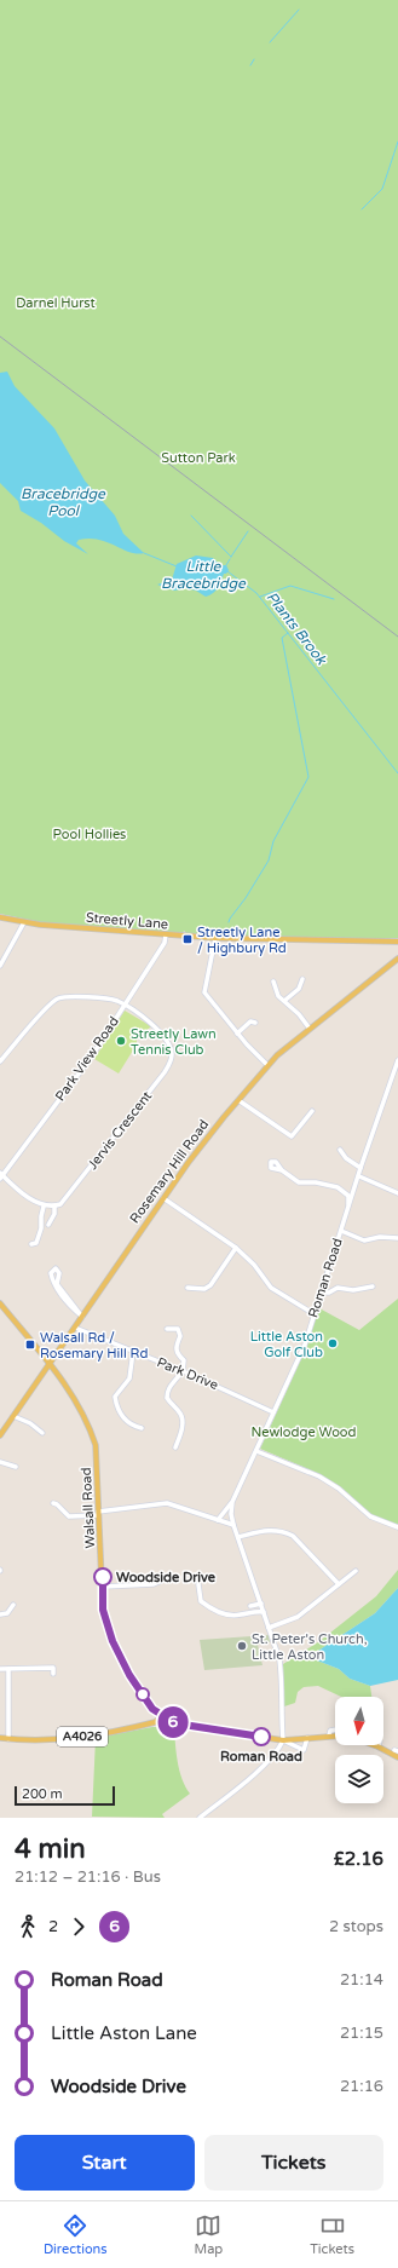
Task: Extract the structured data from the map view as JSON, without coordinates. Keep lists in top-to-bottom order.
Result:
{
  "streets": {
    "main road": [
      "Streetly Lane",
      "Rosemary Hill Road",
      "Walsall Road",
      "A4026"
    ],
    "street": [
      "Park View Road",
      "Jervis Crescent",
      "Roman Road",
      "Park Drive"
    ]
  },
  "crossings": [
    ["Streetly Lane", "Park View Road"],
    ["Park View Road", "Jervis Crescent"],
    ["Rosemary Hill Road", "Park Drive"],
    ["Rosemary Hill Road", "Walsall Road"],
    ["Roman Road", "Park Drive"],
    ["Roman Road", "Walsall Road"],
    ["Walsall Road", "A4026"]
  ],
  "water": ["Bracebridge Pool", "Little Bracebridge", "Plants Brook"],
  "parks": [
    "Darnel Hurst",
    "Sutton Park",
    "Pool Hollies",
    "Newlodge Wood"
  ],
  "places": {
    "transit": ["Streetly Lane / Highbury Rd", "Walsall Rd / Rosemary Hill Rd"],
    "other": [
      "Streetly Lawn Tennis Club",
      "Little Aston Golf Club",
      "Woodside Drive",
      "St. Peter's Church, Little Aston",
      "Roman Road"
    ]
  },
  "lines": ["bus line 6"],
  "scale_bar": "200 m",
  "north": "bottom",
  "page": {
    "on_map": "6",
    "scale": "200 m",
    "heading": ["4 min", "21:12 – 21:16 · Bus", "£2.16"],
    "legs": ["2", "6", "2 stops"],
    "list": [
      {
        "name": "Roman Road",
        "value": "21:14"
      },
      {
        "name": "Little Aston Lane",
        "value": "21:15"
      },
      {
        "name": "Woodside Drive",
        "value": "21:16"
      }
    ],
    "buttons": ["Start", "Tickets"],
    "tabs": ["Directions", "Map", "Tickets"]
  }
}
